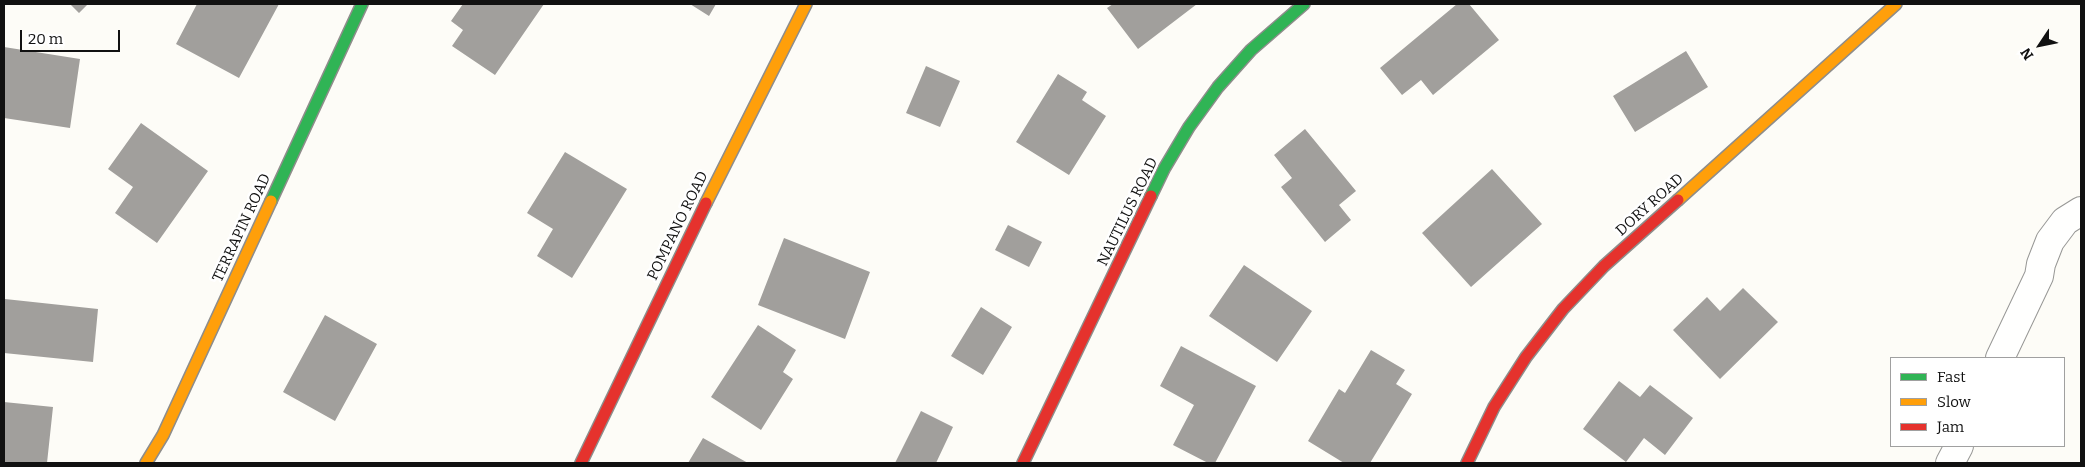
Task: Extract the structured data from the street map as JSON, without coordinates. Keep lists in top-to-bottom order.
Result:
{
  "streets": {
    "street": [
      "DORY ROAD",
      "NAUTILUS ROAD",
      "POMPANO ROAD",
      "TERRAPIN ROAD"
    ]
  },
  "legend": ["Fast", "Slow", "Jam"],
  "scale_bar": "20 m",
  "north": "bottom left"
}
